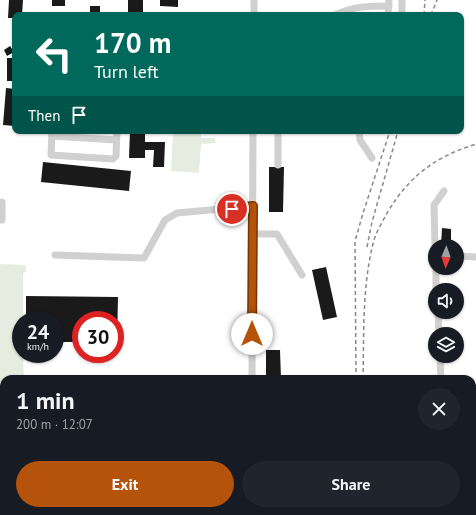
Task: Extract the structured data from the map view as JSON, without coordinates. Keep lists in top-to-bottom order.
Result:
{
  "north": "bottom",
  "page": {
    "turn": ["170 m", "Turn left"],
    "then": "Then",
    "speed": "24 km/h",
    "limit": "30",
    "heading": ["1 min", "200 m · 12:07"],
    "buttons": ["Exit", "Share"]
  }
}
